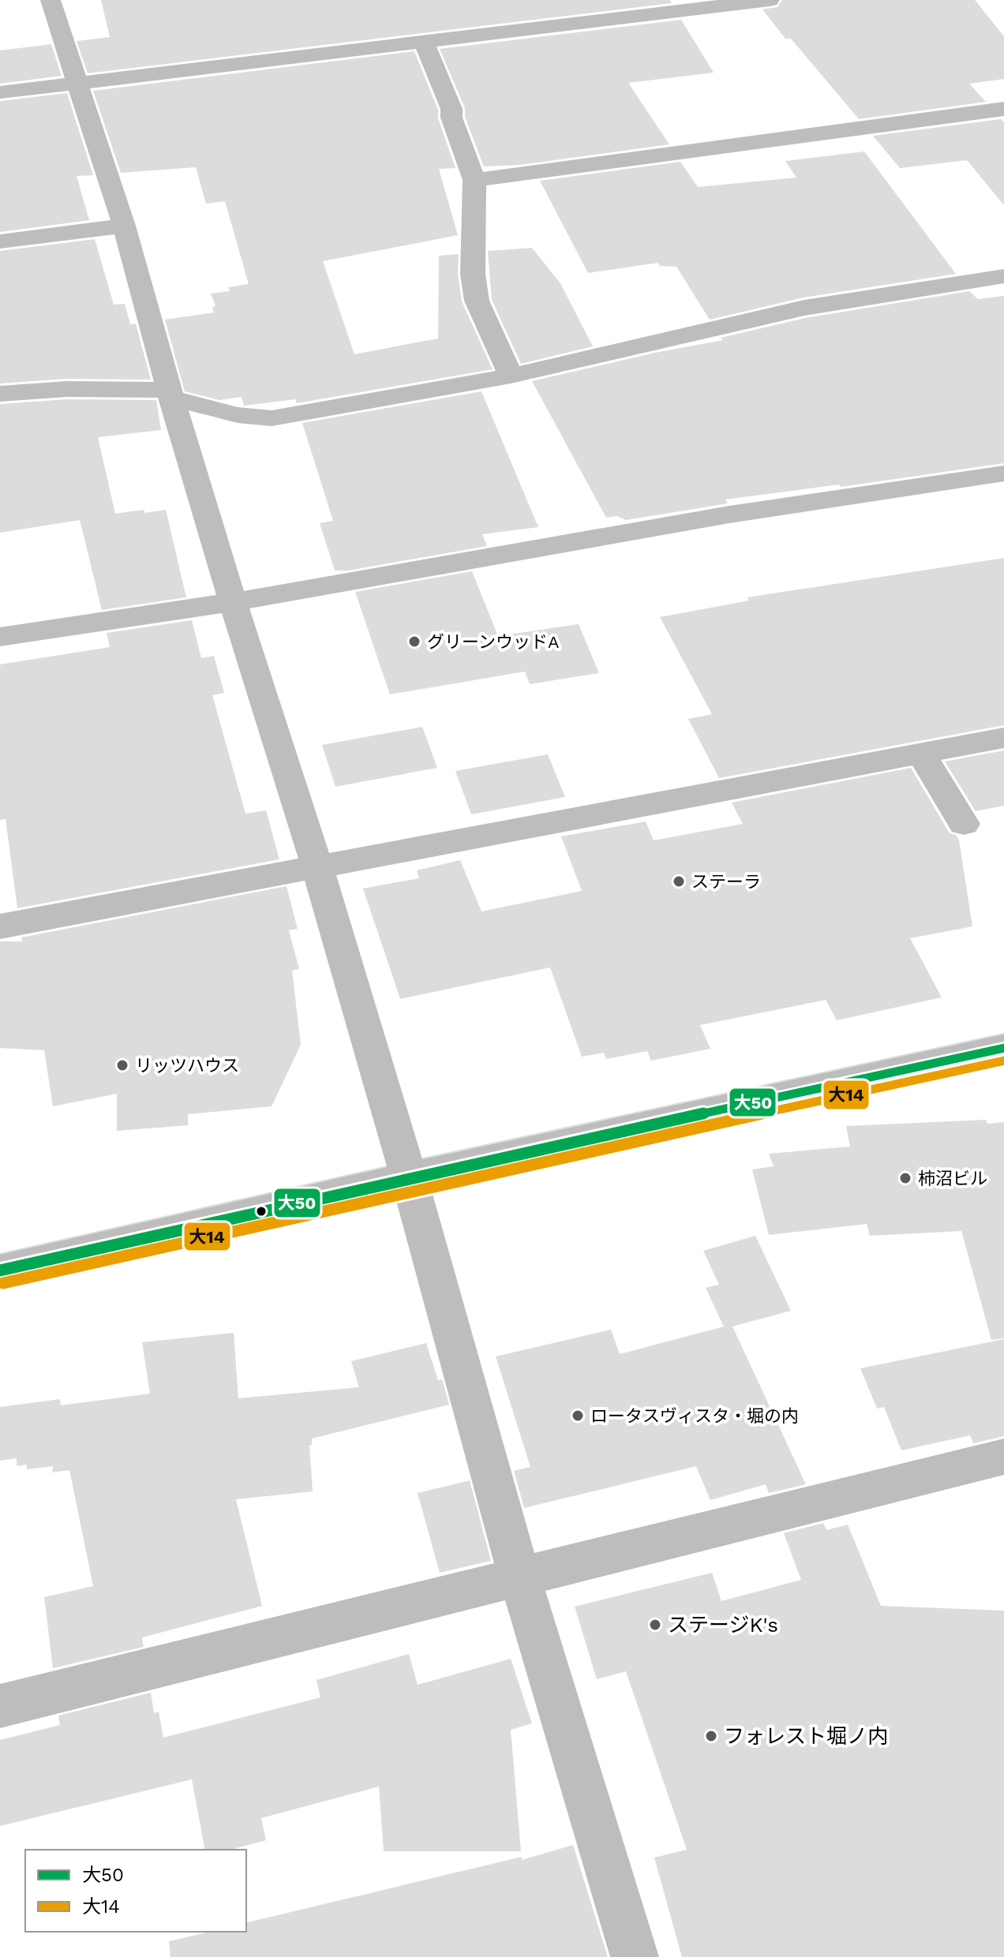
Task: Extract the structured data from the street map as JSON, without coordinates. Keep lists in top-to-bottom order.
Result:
{
  "places": [
    "グリーンウッドA",
    "ステーラ",
    "リッツハウス",
    "柿沼ビル",
    "ロータスヴィスタ・堀の内",
    "ステージK's",
    "フォレスト堀ノ内"
  ],
  "lines": ["transit line 大50", "transit line 大14"],
  "legend": ["大50", "大14"]
}
